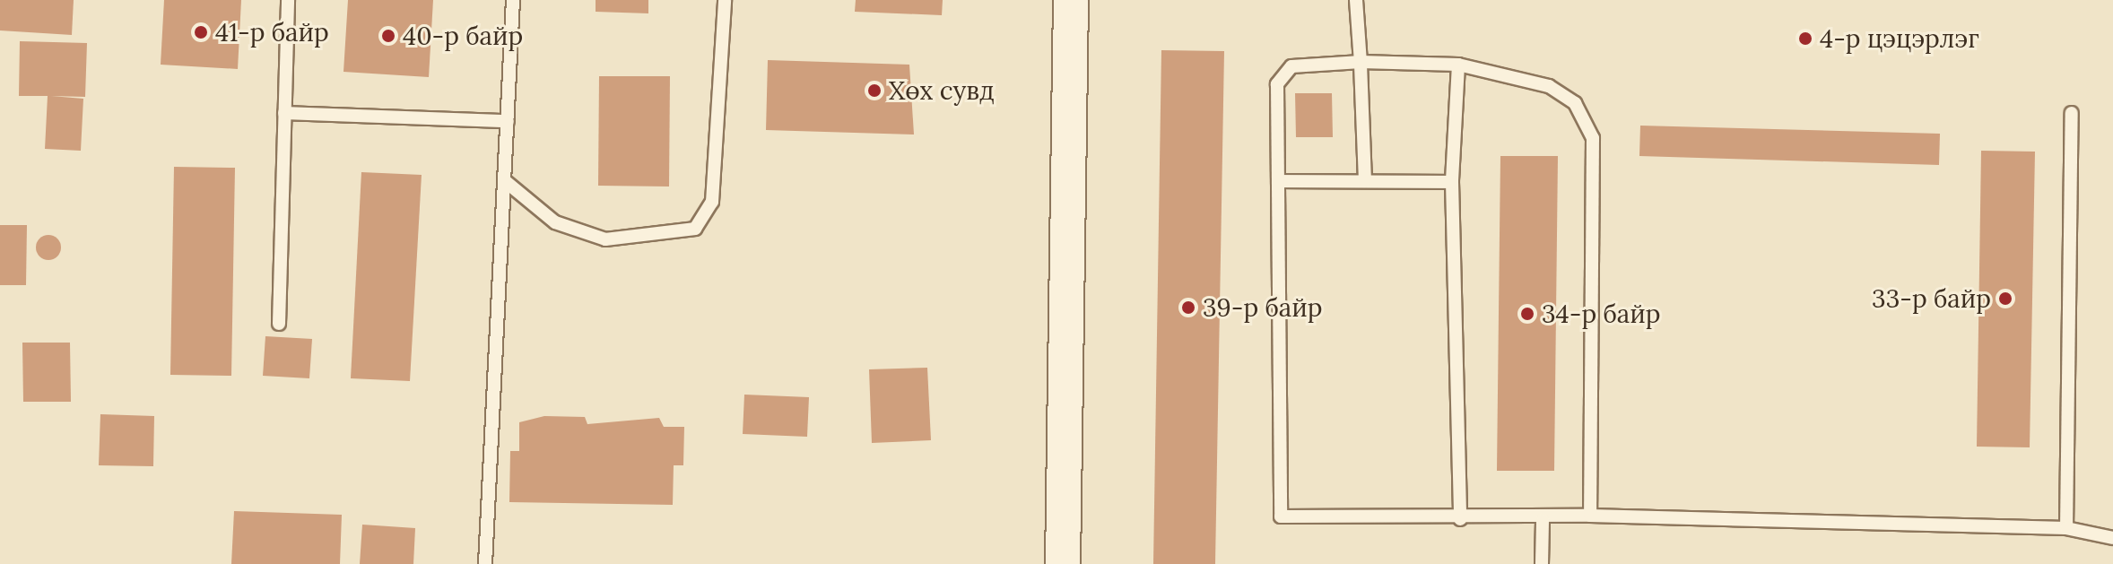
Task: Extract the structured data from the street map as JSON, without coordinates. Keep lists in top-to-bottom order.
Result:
{
  "places": [
    "41-р байр",
    "40-р байр",
    "4-р цэцэрлэг",
    "Хөх сувд",
    "33-р байр",
    "39-р байр",
    "34-р байр"
  ]
}
